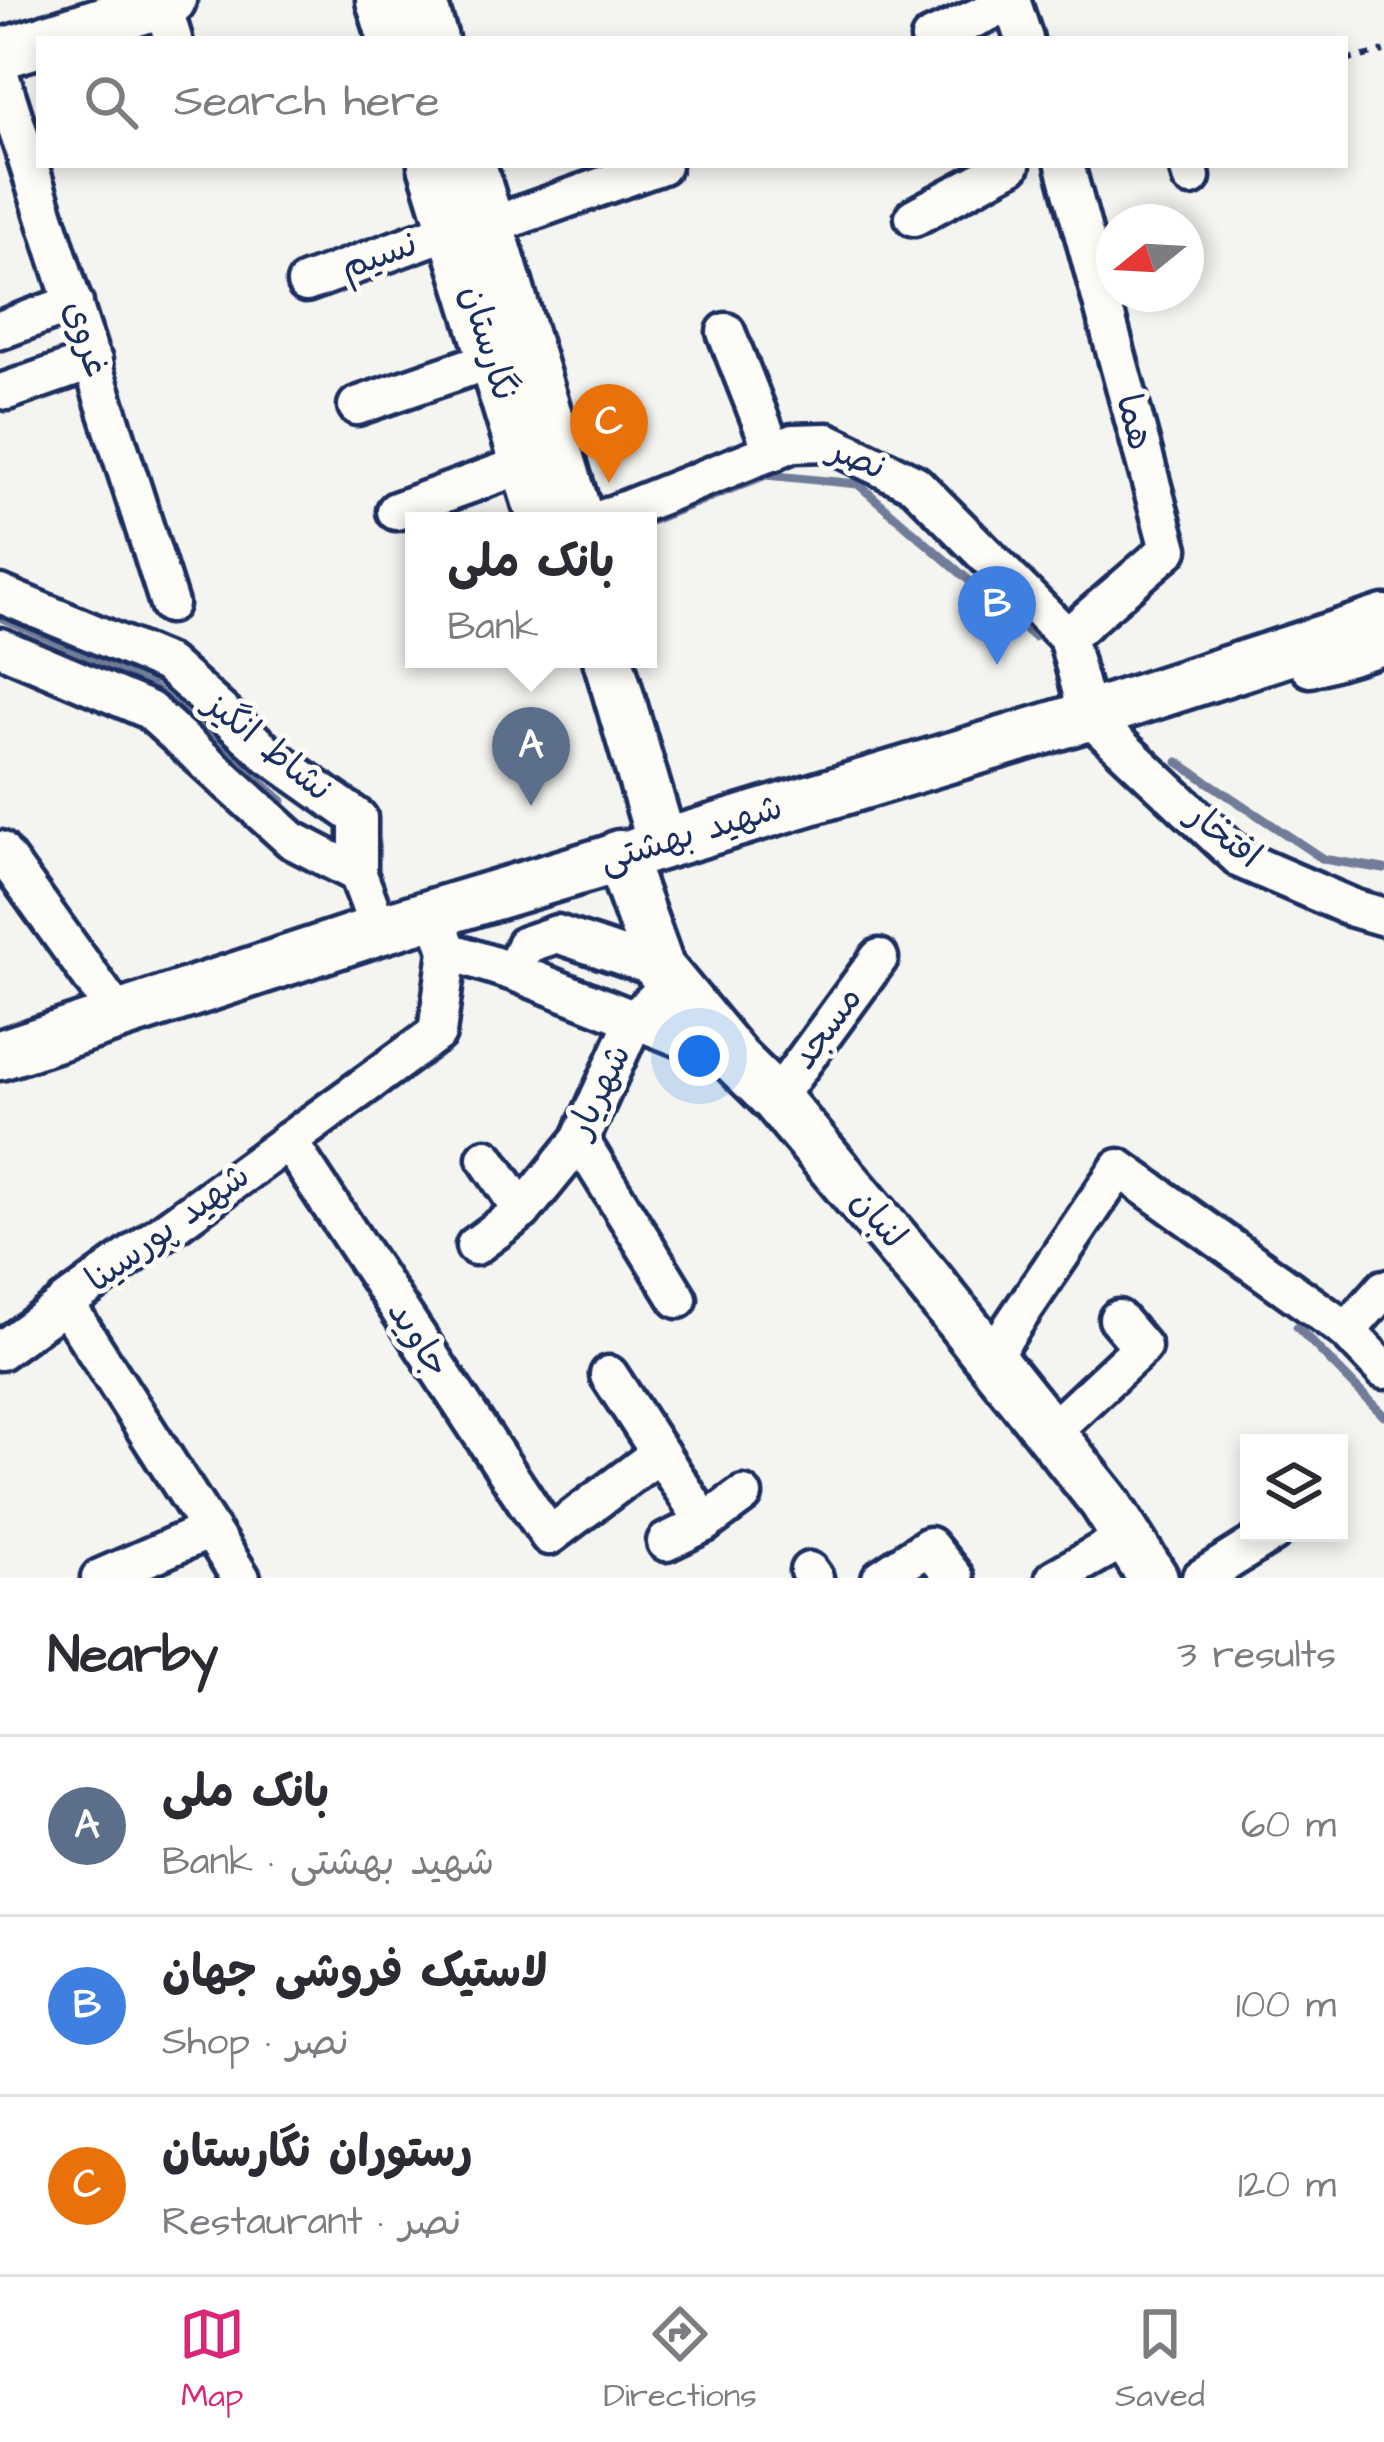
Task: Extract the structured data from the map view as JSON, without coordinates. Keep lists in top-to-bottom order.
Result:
{
  "streets": {
    "main road": ["نگارستان", "شهید بهشتی", "لنبان"],
    "street": [
      "نسیم",
      "غروی",
      "هما",
      "نصر",
      "نشاط انگیز",
      "افتخار",
      "مسجد",
      "شهریار",
      "شهید پورسینا",
      "جاوید"
    ]
  },
  "crossings": [
    ["نسیم", "نگارستان"],
    ["هما", "نصر"],
    ["شهید بهشتی", "افتخار"],
    ["شهید بهشتی", "لنبان"],
    ["شهید بهشتی", "شهید پورسینا"],
    ["مسجد", "لنبان"],
    ["شهریار", "لنبان"],
    ["شهید پورسینا", "جاوید"]
  ],
  "north": "left",
  "page": {
    "search": "Search here",
    "pins": ["C", "B", "A"],
    "popup": ["بانک ملی", "Bank"],
    "heading": ["Nearby", "3 results"],
    "list": [
      {
        "mark": "A",
        "name": "بانک ملی",
        "note": "Bank · شهید بهشتی",
        "value": "60 m"
      },
      {
        "mark": "B",
        "name": "لاستیک فروشی جهان",
        "note": "Shop · نصر",
        "value": "100 m"
      },
      {
        "mark": "C",
        "name": "رستوران نگارستان",
        "note": "Restaurant · نصر",
        "value": "120 m"
      }
    ],
    "nav": ["Map", "Directions", "Saved"]
  }
}
